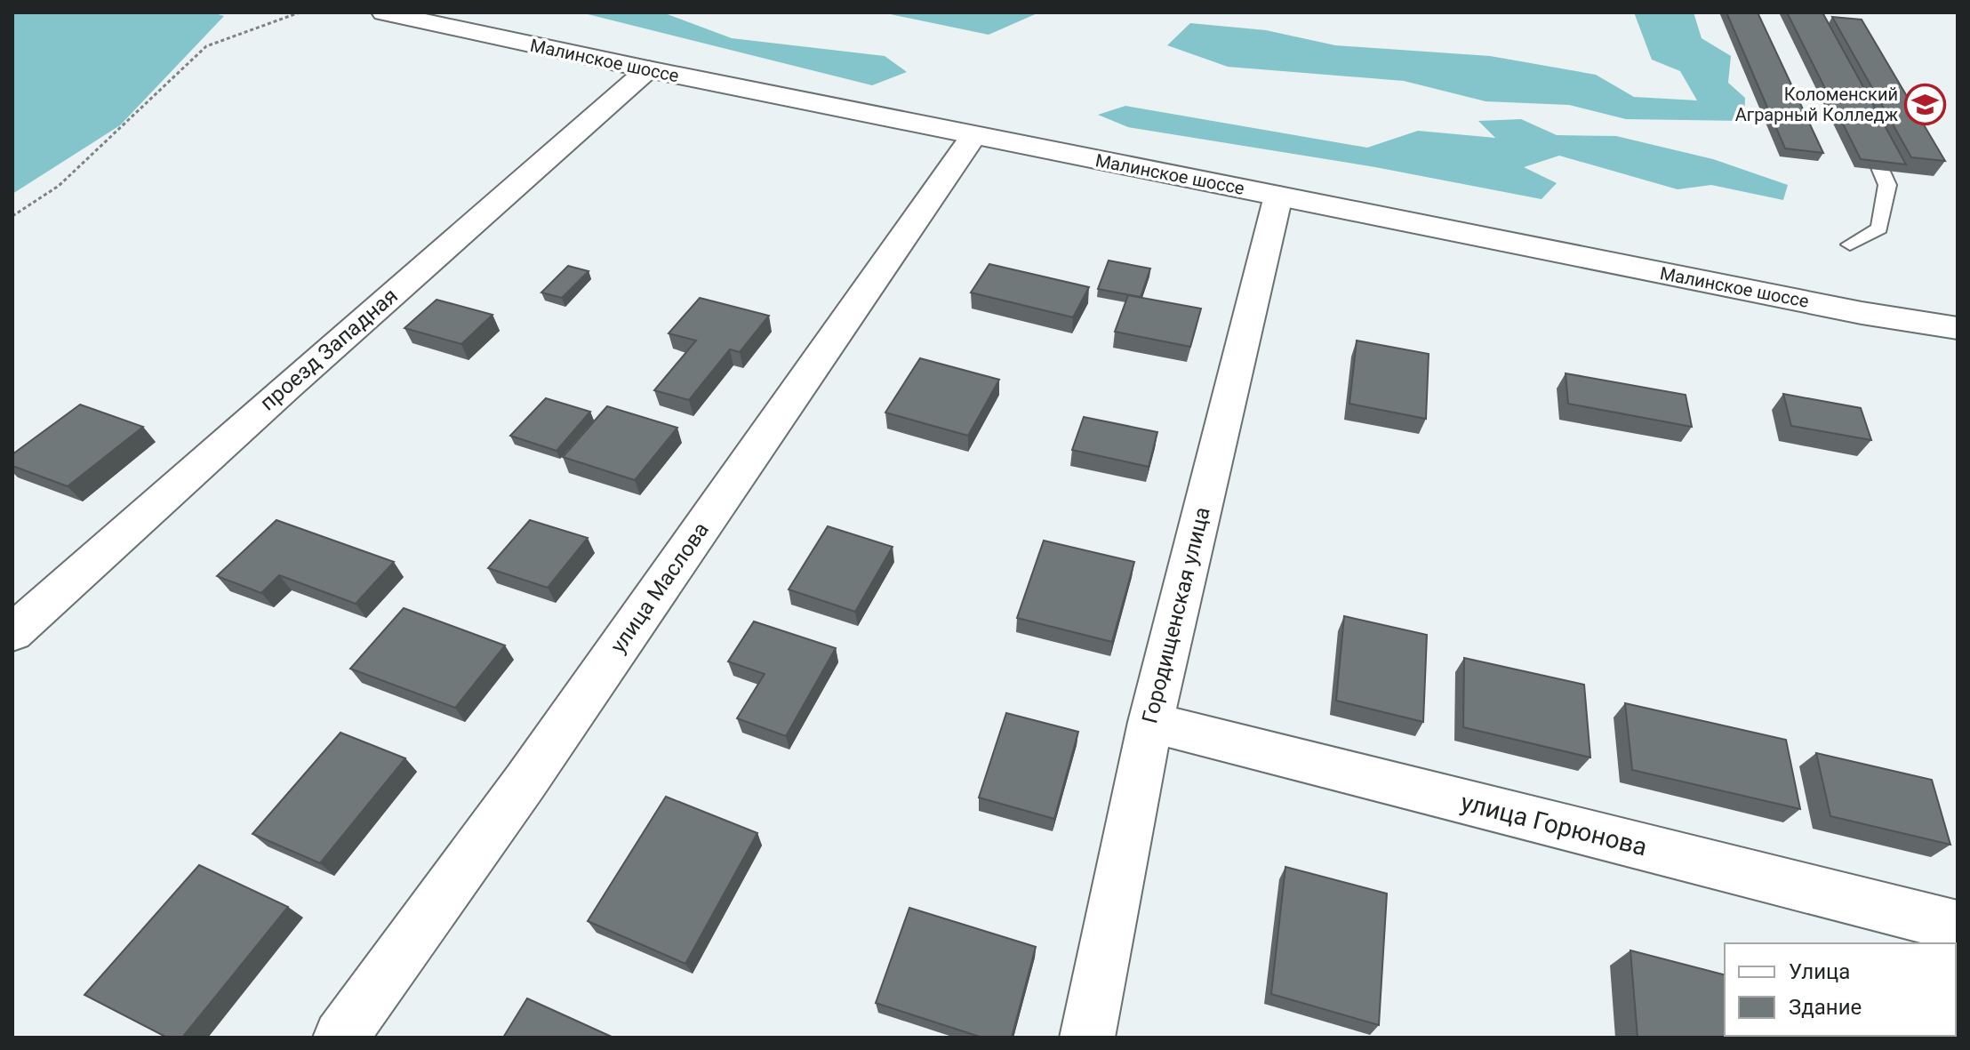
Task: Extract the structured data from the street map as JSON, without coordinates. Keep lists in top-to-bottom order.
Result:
{
  "streets": {
    "street": [
      "Малинское шоссе",
      "проезд Западная",
      "улица Маслова",
      "Городищенская улица",
      "улица Горюнова"
    ]
  },
  "crossings": [
    ["Малинское шоссе", "проезд Западная"],
    ["Малинское шоссе", "улица Маслова"],
    ["Малинское шоссе", "Городищенская улица"],
    ["Городищенская улица", "улица Горюнова"]
  ],
  "places": {
    "school or university": ["Коломенский Аграрный Колледж"]
  },
  "legend": ["Улица", "Здание"]
}
